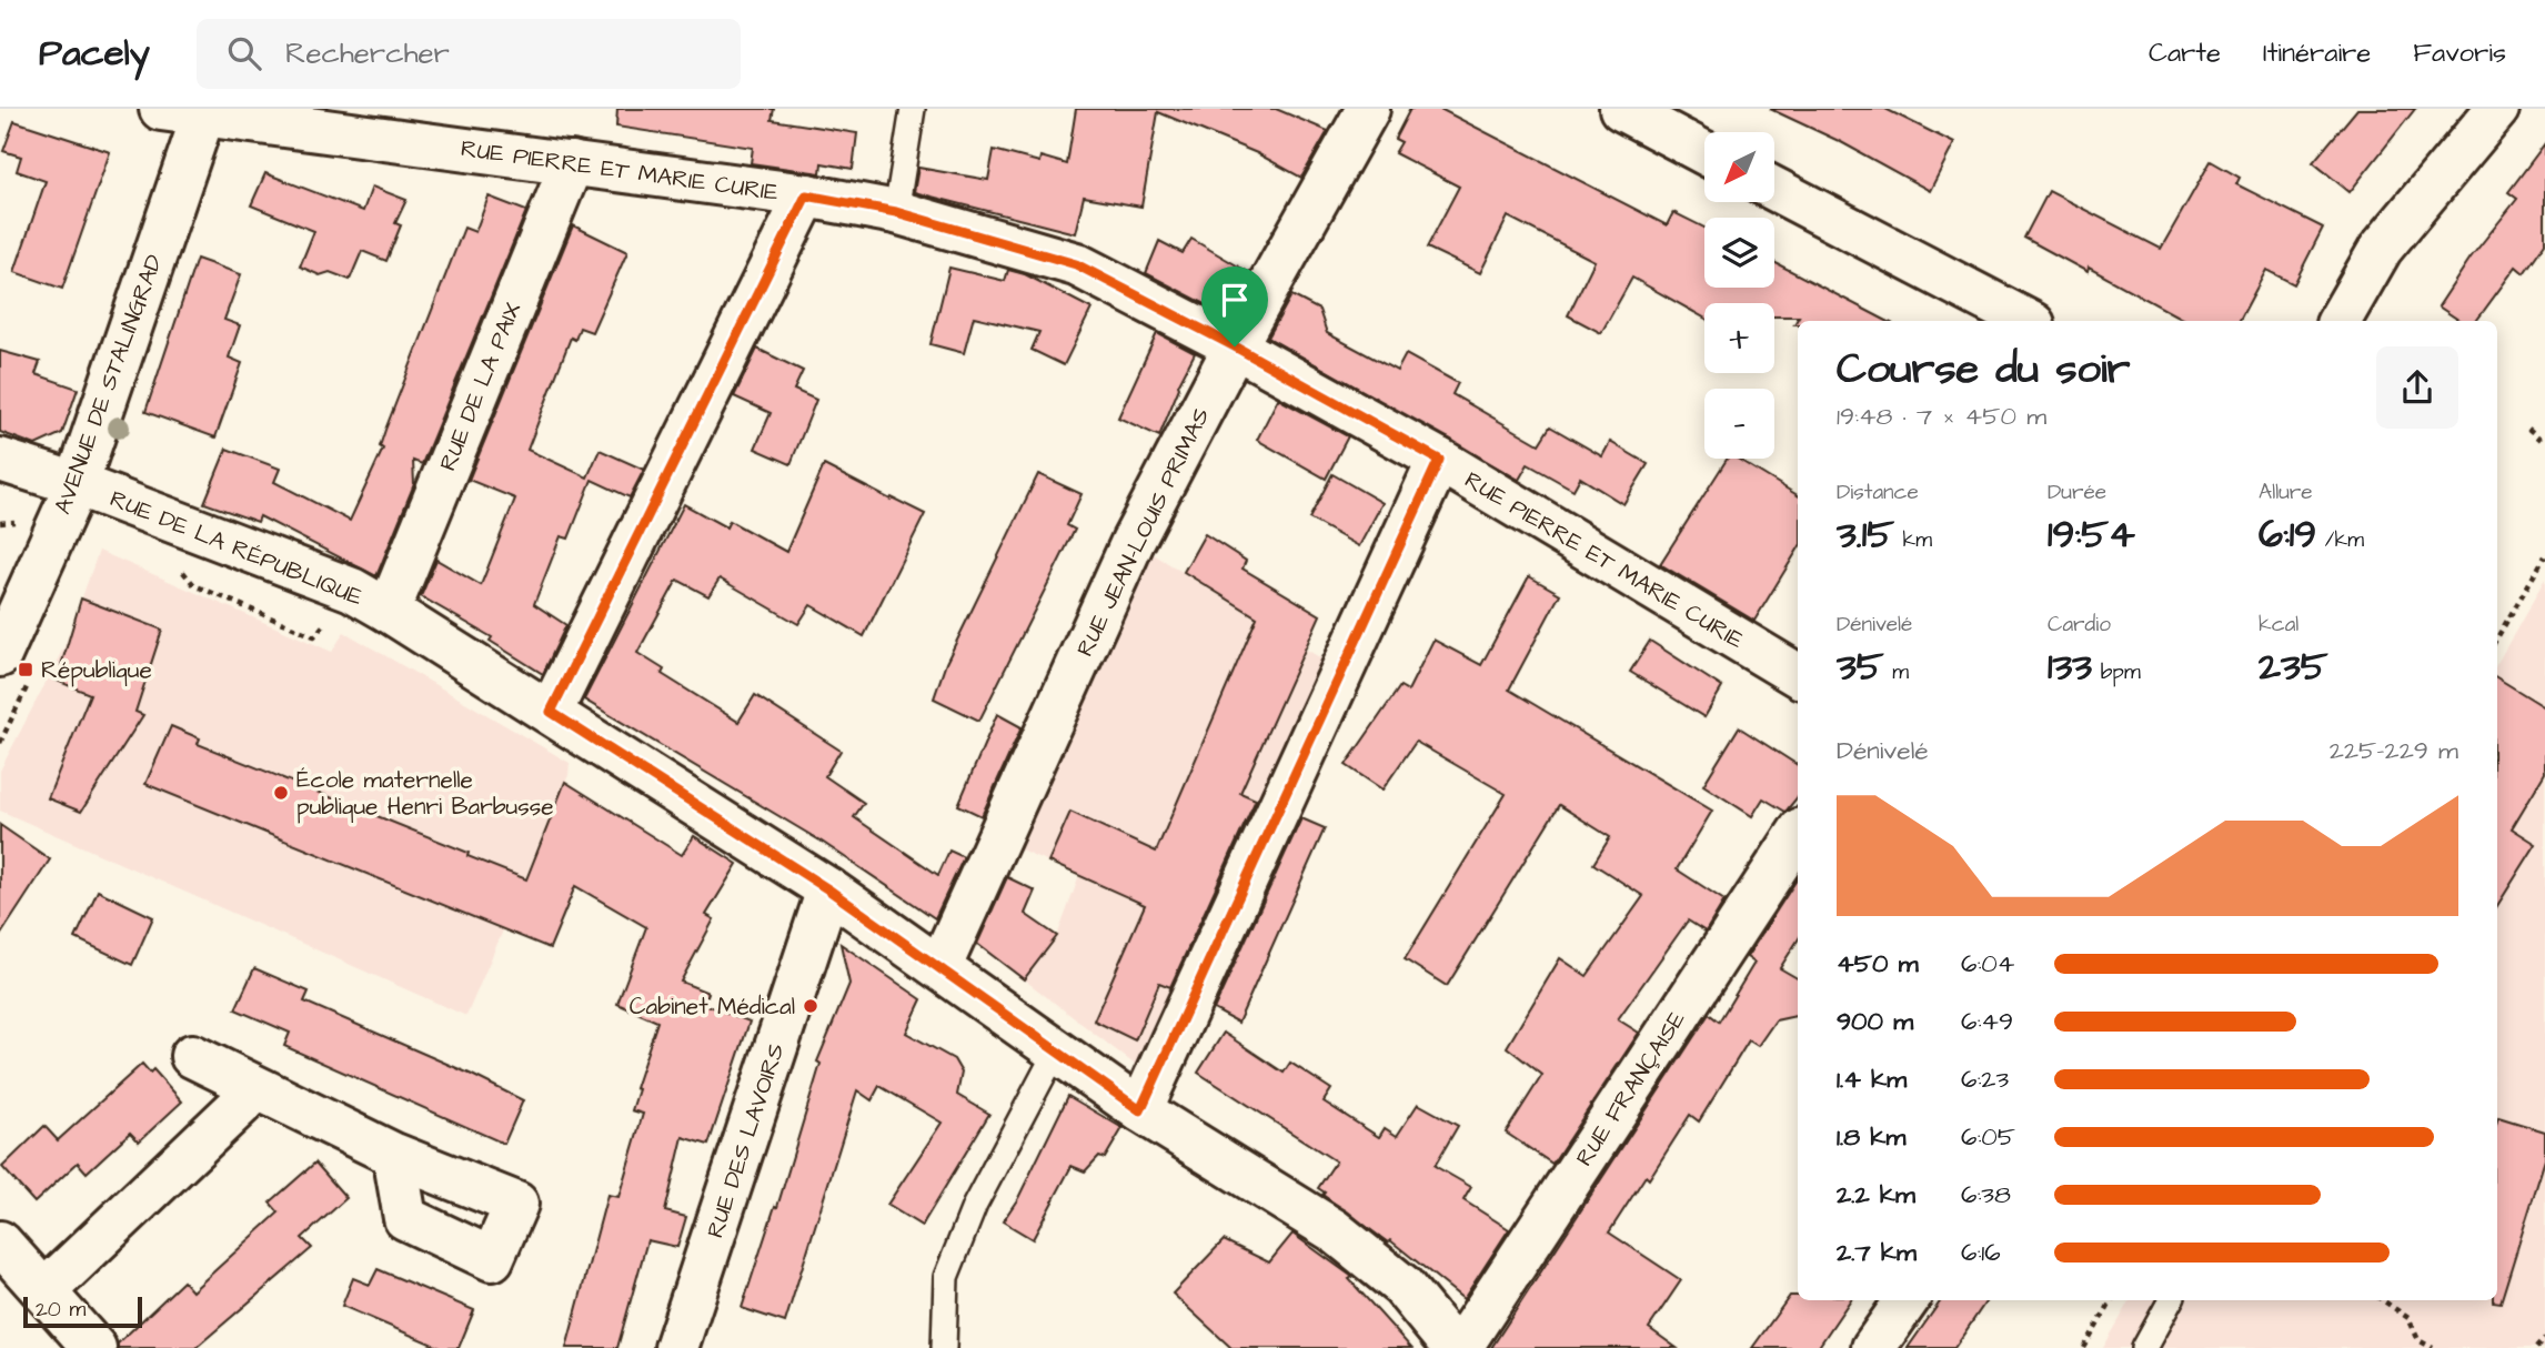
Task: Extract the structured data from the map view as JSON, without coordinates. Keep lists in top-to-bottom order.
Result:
{
  "streets": {
    "street": [
      "RUE PIERRE ET MARIE CURIE",
      "AVENUE DE STALINGRAD",
      "RUE DE LA PAIX",
      "RUE JEAN-LOUIS PRIMAS",
      "RUE DE LA RÉPUBLIQUE",
      "RUE FRANÇAISE",
      "RUE DES LAVOIRS"
    ]
  },
  "crossings": [
    ["RUE PIERRE ET MARIE CURIE", "AVENUE DE STALINGRAD"],
    ["RUE PIERRE ET MARIE CURIE", "RUE DE LA PAIX"],
    ["RUE PIERRE ET MARIE CURIE", "RUE JEAN-LOUIS PRIMAS"],
    ["AVENUE DE STALINGRAD", "RUE DE LA RÉPUBLIQUE"],
    ["RUE DE LA PAIX", "RUE DE LA RÉPUBLIQUE"],
    ["RUE JEAN-LOUIS PRIMAS", "RUE DE LA RÉPUBLIQUE"],
    ["RUE DE LA RÉPUBLIQUE", "RUE DES LAVOIRS"]
  ],
  "places": {
    "transit": ["République"],
    "other": ["École maternelle publique Henri Barbusse", "Cabinet Médical"]
  },
  "scale_bar": "20 m",
  "north": "bottom left",
  "page": {
    "header": "Pacely",
    "search": "Rechercher",
    "nav": ["Carte", "Itinéraire", "Favoris"],
    "map_buttons": ["+", "−"],
    "heading": ["Course du soir", "19:48 · 7 × 450 m"],
    "stats": [
      ["Distance", "3.15 km"],
      ["Durée", "19:54"],
      ["Allure", "6:19 /km"],
      ["Dénivelé", "35 m"],
      ["Cardio", "133 bpm"],
      ["kcal", "235"]
    ],
    "chart": ["Dénivelé", "225–229 m"],
    "list": [
      {
        "name": "450 m",
        "note": "6:04"
      },
      {
        "name": "900 m",
        "note": "6:49"
      },
      {
        "name": "1.4 km",
        "note": "6:23"
      },
      {
        "name": "1.8 km",
        "note": "6:05"
      },
      {
        "name": "2.2 km",
        "note": "6:38"
      },
      {
        "name": "2.7 km",
        "note": "6:16"
      }
    ],
    "scale": "20 m"
  }
}
